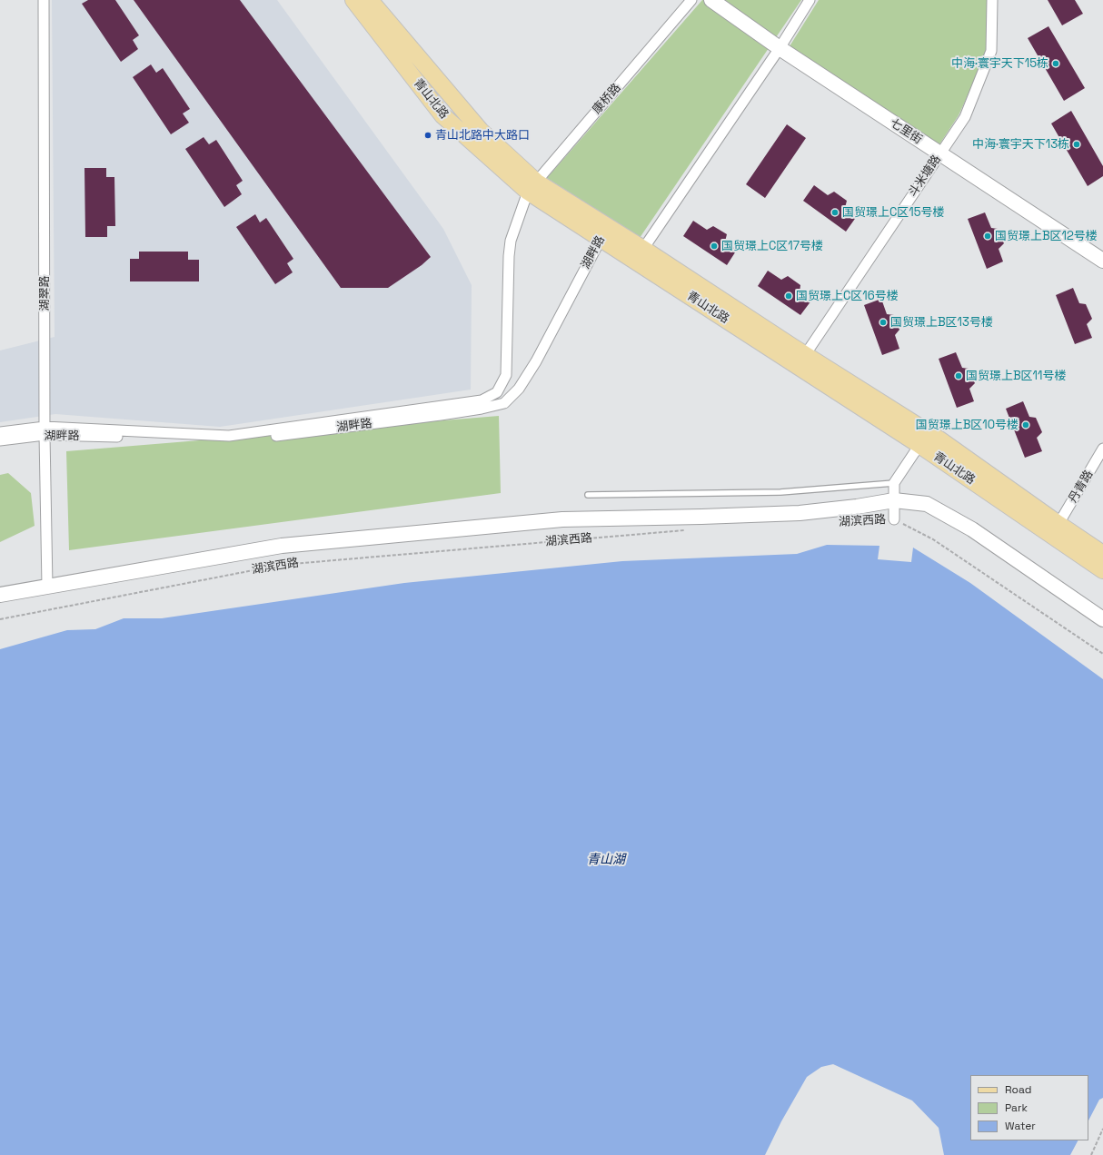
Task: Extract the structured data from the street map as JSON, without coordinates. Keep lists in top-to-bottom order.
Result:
{
  "streets": {
    "main road": ["青山北路"],
    "street": [
      "康桥路",
      "七里街",
      "斗米塘路",
      "湖畔路",
      "湖翠路",
      "丹青路",
      "湖滨西路"
    ]
  },
  "crossings": [
    ["青山北路", "康桥路"],
    ["青山北路", "斗米塘路"],
    ["青山北路", "湖畔路"],
    ["青山北路", "丹青路"],
    ["康桥路", "湖畔路"],
    ["七里街", "斗米塘路"],
    ["湖畔路", "湖翠路"],
    ["湖翠路", "湖滨西路"]
  ],
  "water": ["青山湖"],
  "places": [
    "中海·寰宇天下15栋",
    "青山北路中大路口",
    "中海·寰宇天下13栋",
    "国贸璟上C区15号楼",
    "国贸璟上B区12号楼",
    "国贸璟上C区17号楼",
    "国贸璟上C区16号楼",
    "国贸璟上B区13号楼",
    "国贸璟上B区11号楼",
    "国贸璟上B区10号楼"
  ],
  "legend": ["Road", "Park", "Water"]
}
